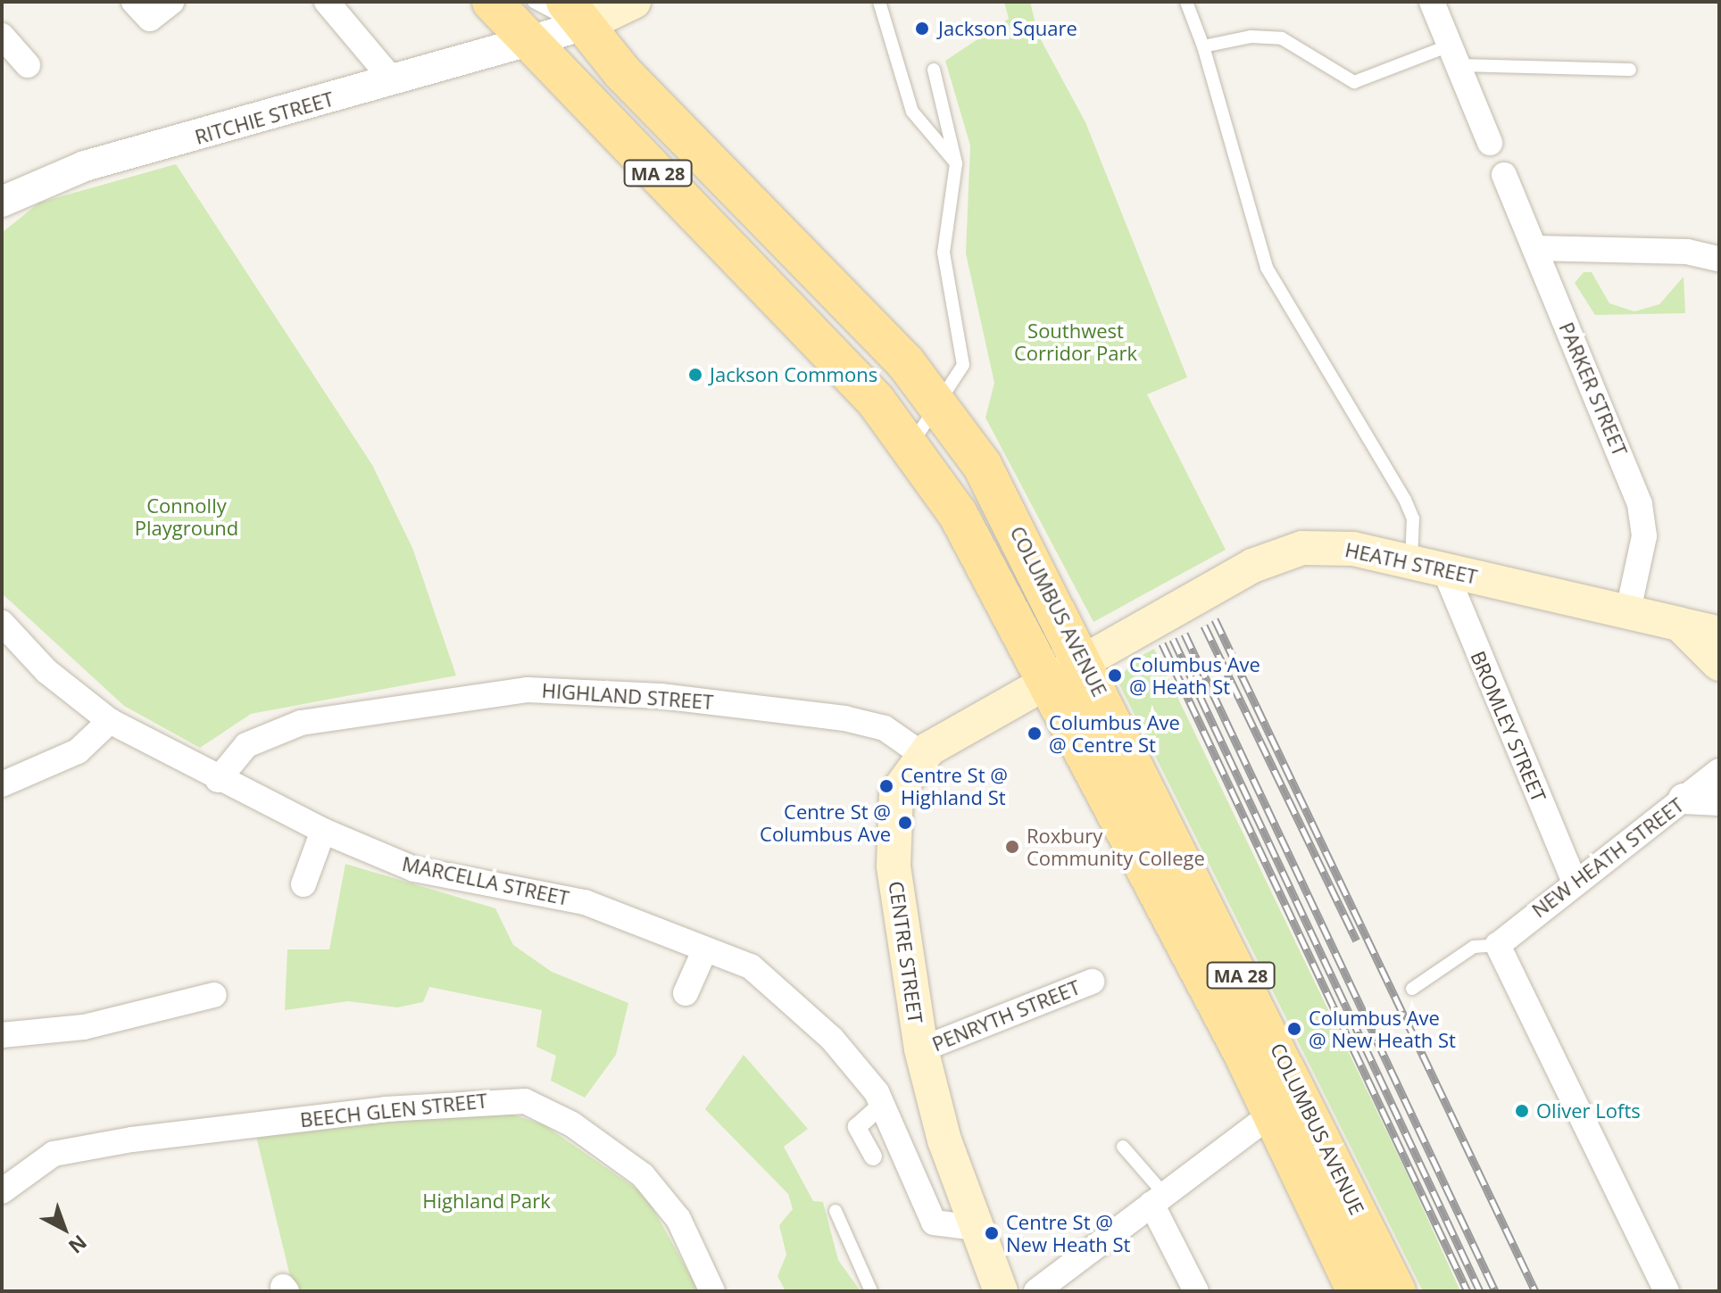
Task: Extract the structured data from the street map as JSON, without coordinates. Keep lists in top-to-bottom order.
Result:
{
  "streets": {
    "main road": [
      "MA 28",
      "HEATH STREET",
      "COLUMBUS AVENUE",
      "CENTRE STREET"
    ],
    "street": [
      "RITCHIE STREET",
      "PARKER STREET",
      "HIGHLAND STREET",
      "BROMLEY STREET",
      "NEW HEATH STREET",
      "MARCELLA STREET",
      "PENRYTH STREET",
      "BEECH GLEN STREET"
    ]
  },
  "crossings": [
    ["RITCHIE STREET", "COLUMBUS AVENUE"],
    ["PARKER STREET", "HEATH STREET"],
    ["HEATH STREET", "COLUMBUS AVENUE"],
    ["HEATH STREET", "BROMLEY STREET"],
    ["HEATH STREET", "CENTRE STREET"],
    ["COLUMBUS AVENUE", "CENTRE STREET"],
    ["HIGHLAND STREET", "MARCELLA STREET"],
    ["HIGHLAND STREET", "CENTRE STREET"],
    ["BROMLEY STREET", "NEW HEATH STREET"],
    ["MARCELLA STREET", "CENTRE STREET"],
    ["CENTRE STREET", "PENRYTH STREET"]
  ],
  "parks": ["Southwest Corridor Park", "Connolly Playground", "Highland Park"],
  "places": [
    "Jackson Square",
    "Jackson Commons",
    "Columbus Ave @ Heath St",
    "Columbus Ave @ Centre St",
    "Centre St @ Highland St",
    "Centre St @ Columbus Ave",
    "Roxbury Community College",
    "Columbus Ave @ New Heath St",
    "Oliver Lofts",
    "Centre St @ New Heath St"
  ],
  "north": "bottom right"
}
